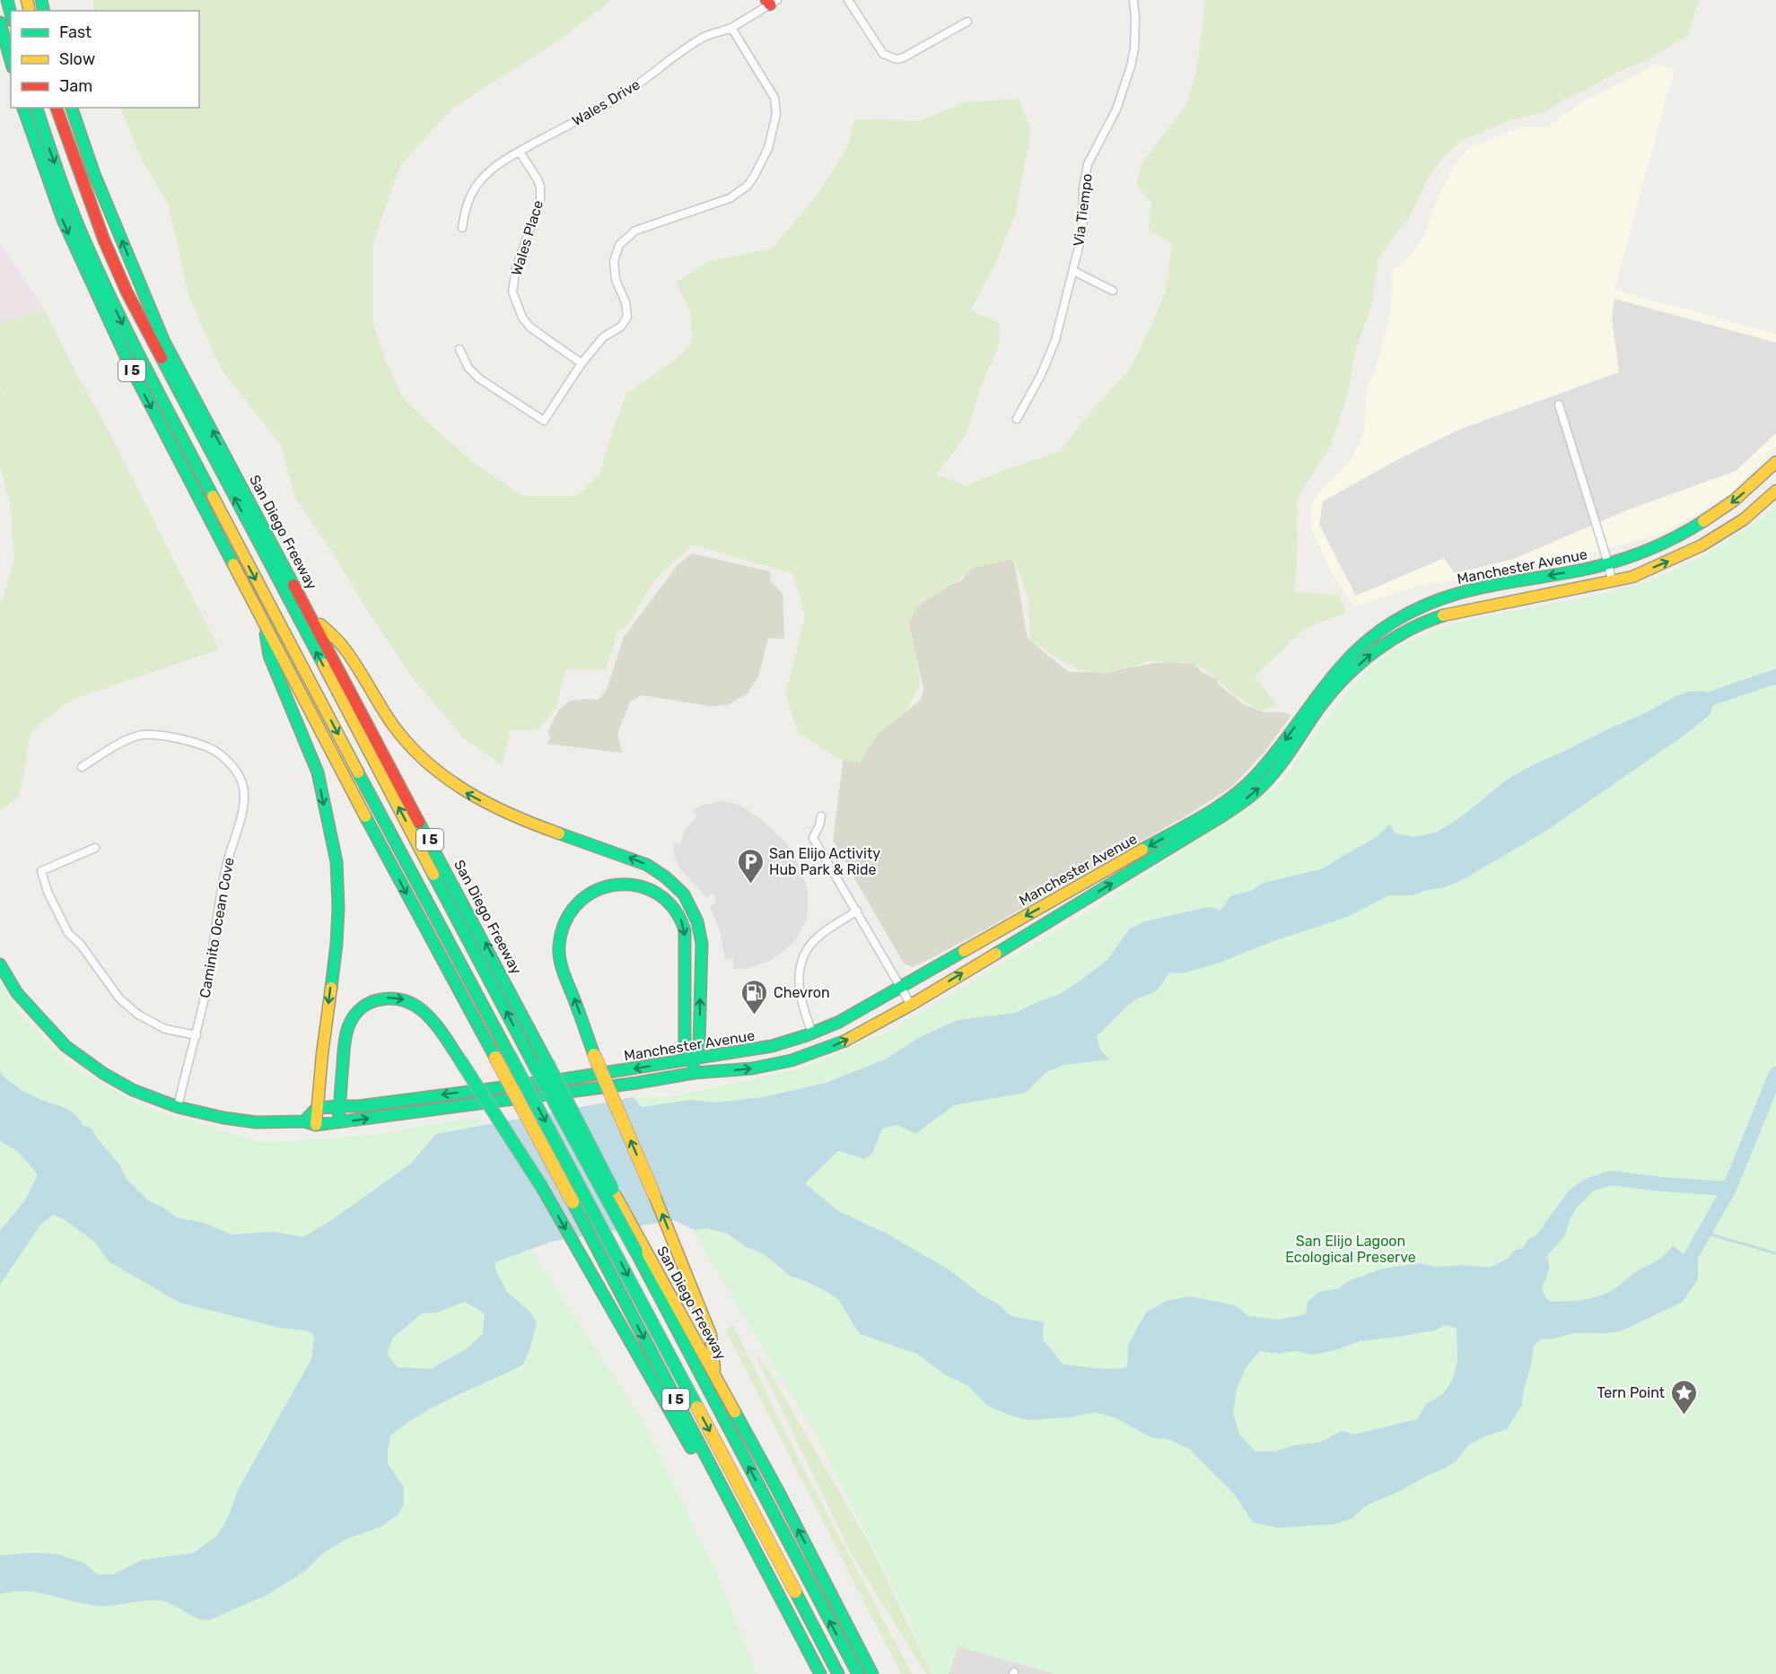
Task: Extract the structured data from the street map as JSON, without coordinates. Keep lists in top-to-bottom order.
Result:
{
  "streets": {
    "main road": ["I 5", "San Diego Freeway", "Manchester Avenue"],
    "street": [
      "Wales Drive",
      "Via Tiempo",
      "Wales Place",
      "Caminito Ocean Cove"
    ]
  },
  "crossings": [
    ["Wales Drive", "Wales Place"],
    ["Manchester Avenue", "Caminito Ocean Cove"]
  ],
  "parks": ["San Elijo Lagoon Ecological Preserve"],
  "places": {
    "parking": ["San Elijo Activity Hub Park & Ride"],
    "fuel station": ["Chevron"],
    "place": ["Tern Point"]
  },
  "legend": ["Fast", "Slow", "Jam"]
}
